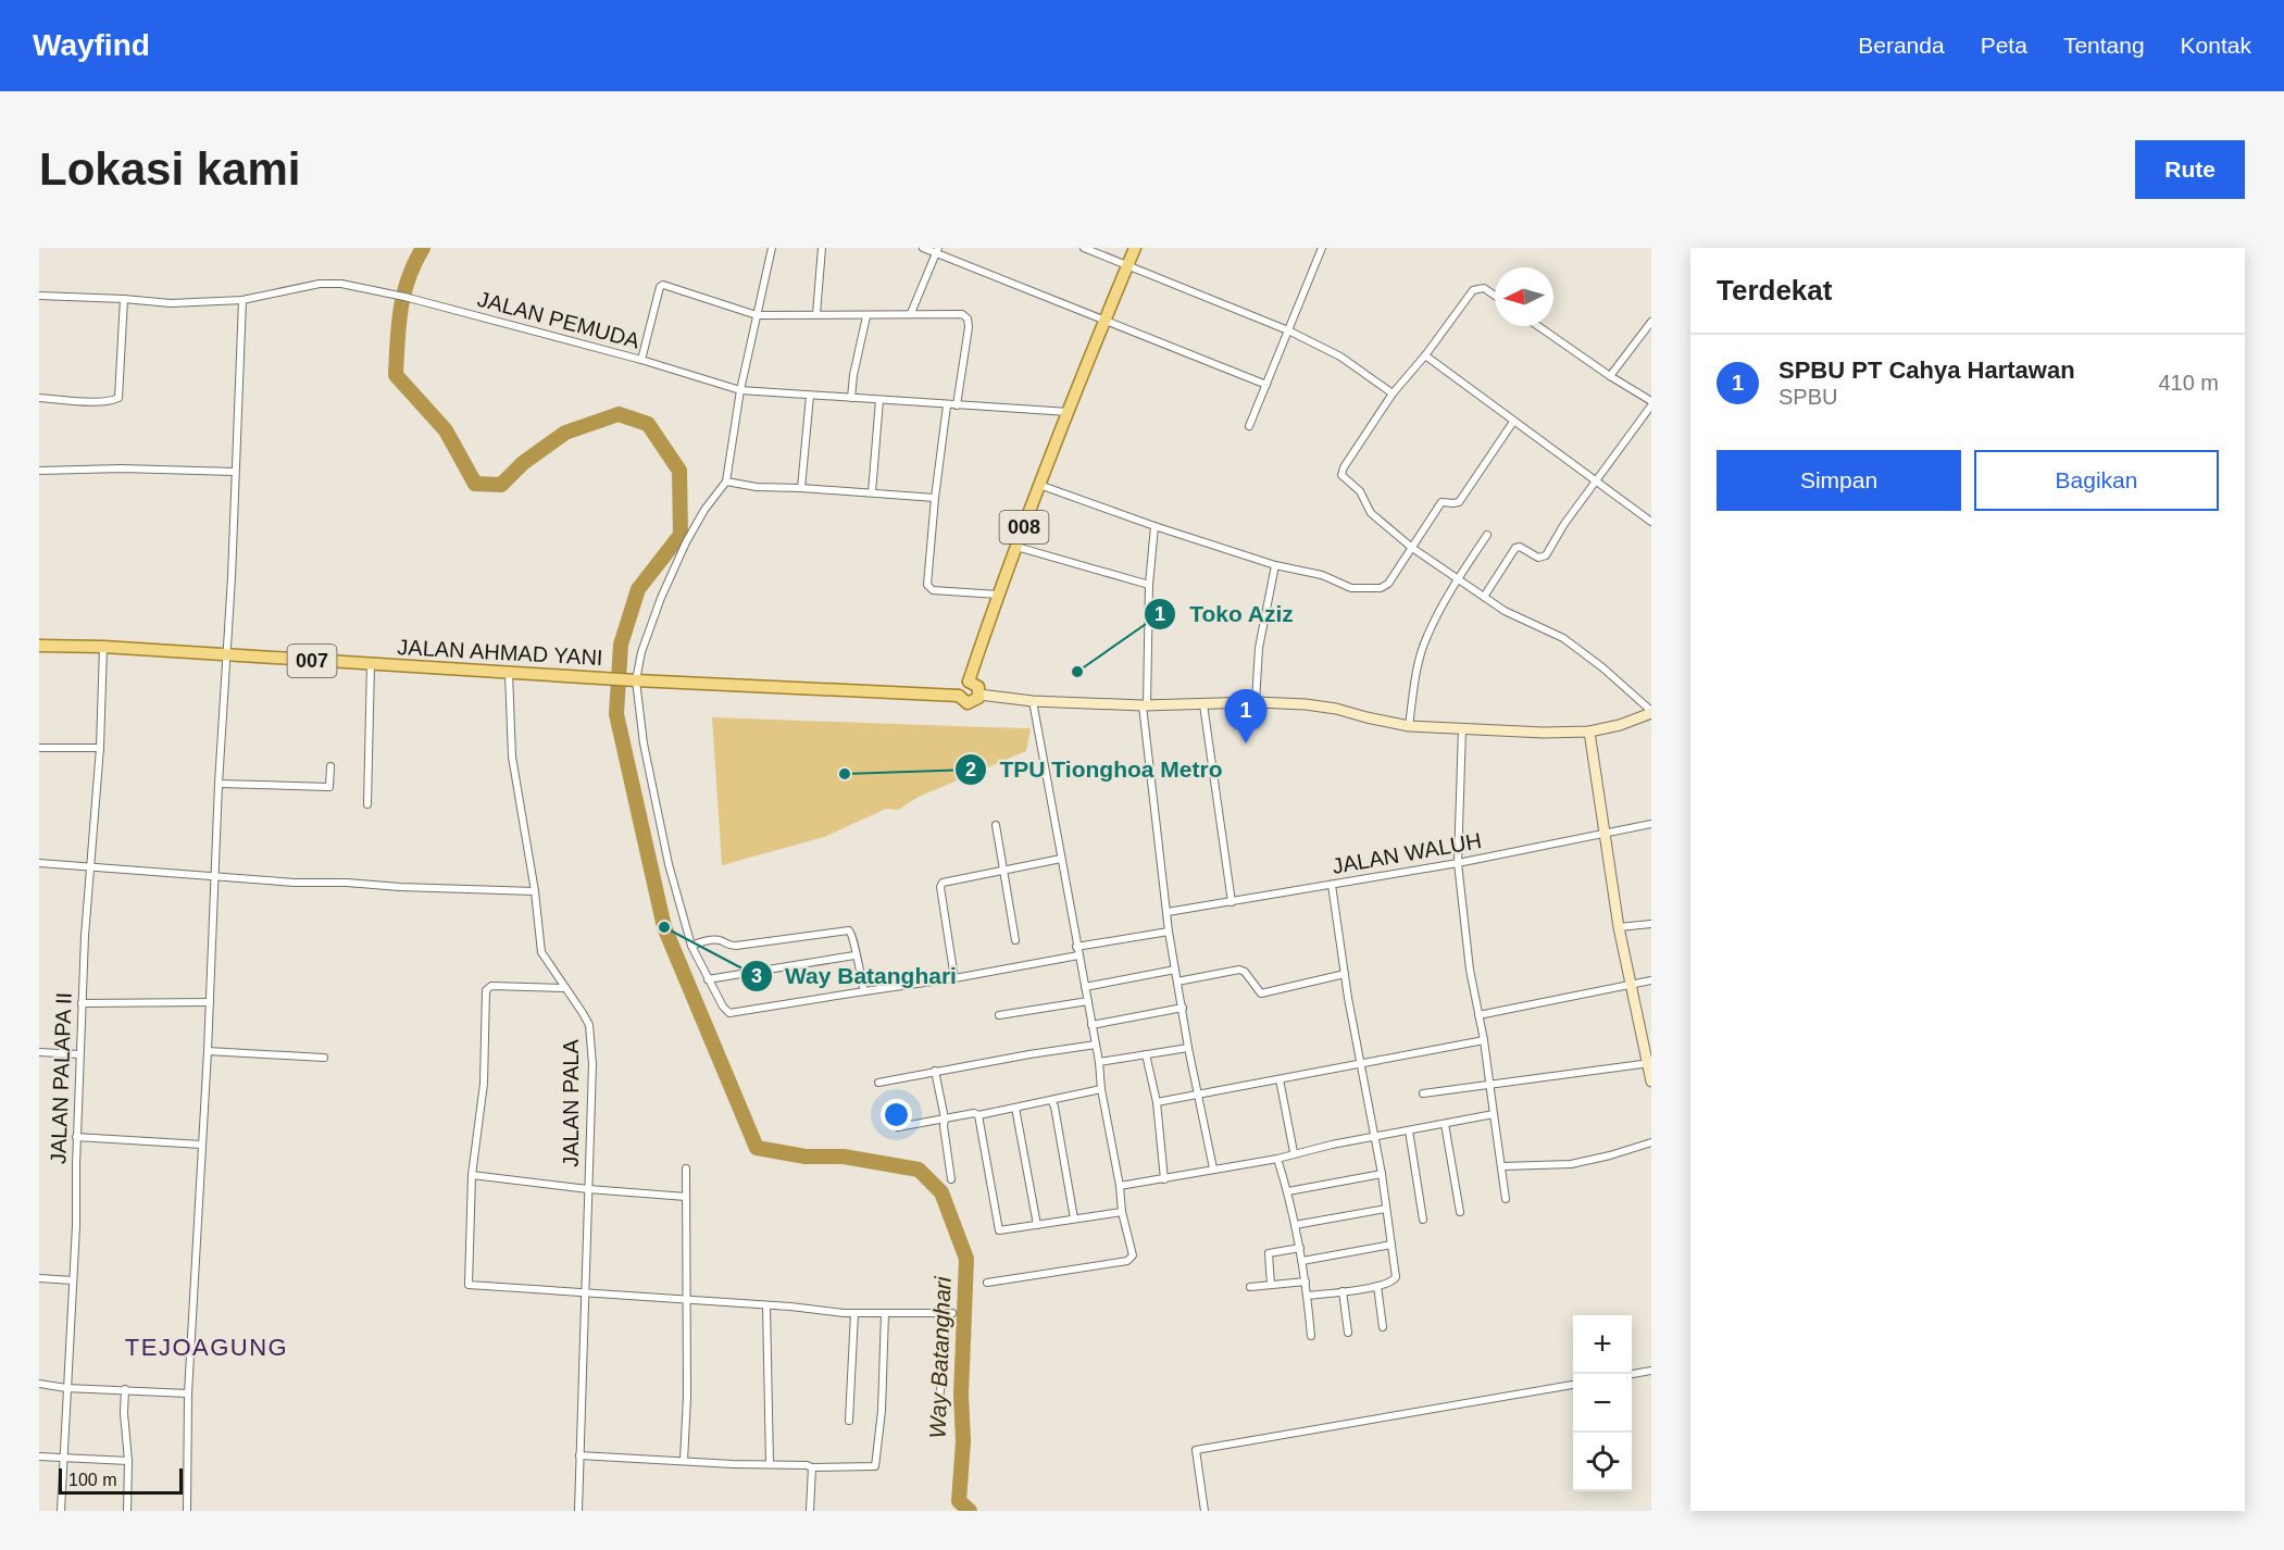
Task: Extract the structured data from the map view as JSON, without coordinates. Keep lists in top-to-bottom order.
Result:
{
  "streets": {
    "main road": ["008", "JALAN AHMAD YANI", "007"],
    "street": [
      "JALAN PEMUDA",
      "JALAN WALUH",
      "JALAN PALAPA II",
      "JALAN PALA"
    ]
  },
  "crossings": [
    ["JALAN PEMUDA", "008"],
    ["008", "JALAN AHMAD YANI"],
    ["JALAN AHMAD YANI", "JALAN PALAPA II"],
    ["JALAN AHMAD YANI", "JALAN PALA"]
  ],
  "districts": ["TEJOAGUNG"],
  "water": ["Way Batanghari"],
  "places": ["Toko Aziz", "TPU Tionghoa Metro", "Way Batanghari"],
  "scale_bar": "100 m",
  "north": "left",
  "page": {
    "header": "Wayfind",
    "nav": [
      "Beranda",
      "Peta",
      "Tentang",
      "Kontak"
    ],
    "buttons": [
      "Rute",
      ["Simpan", "Bagikan"]
    ],
    "title": "Lokasi kami",
    "heading": "Terdekat",
    "list": [
      {
        "mark": "1",
        "name": "SPBU PT Cahya Hartawan",
        "note": "SPBU",
        "value": "410 m"
      }
    ],
    "pins": "1",
    "map_buttons": ["+", "−"],
    "scale": "100 m"
  }
}
